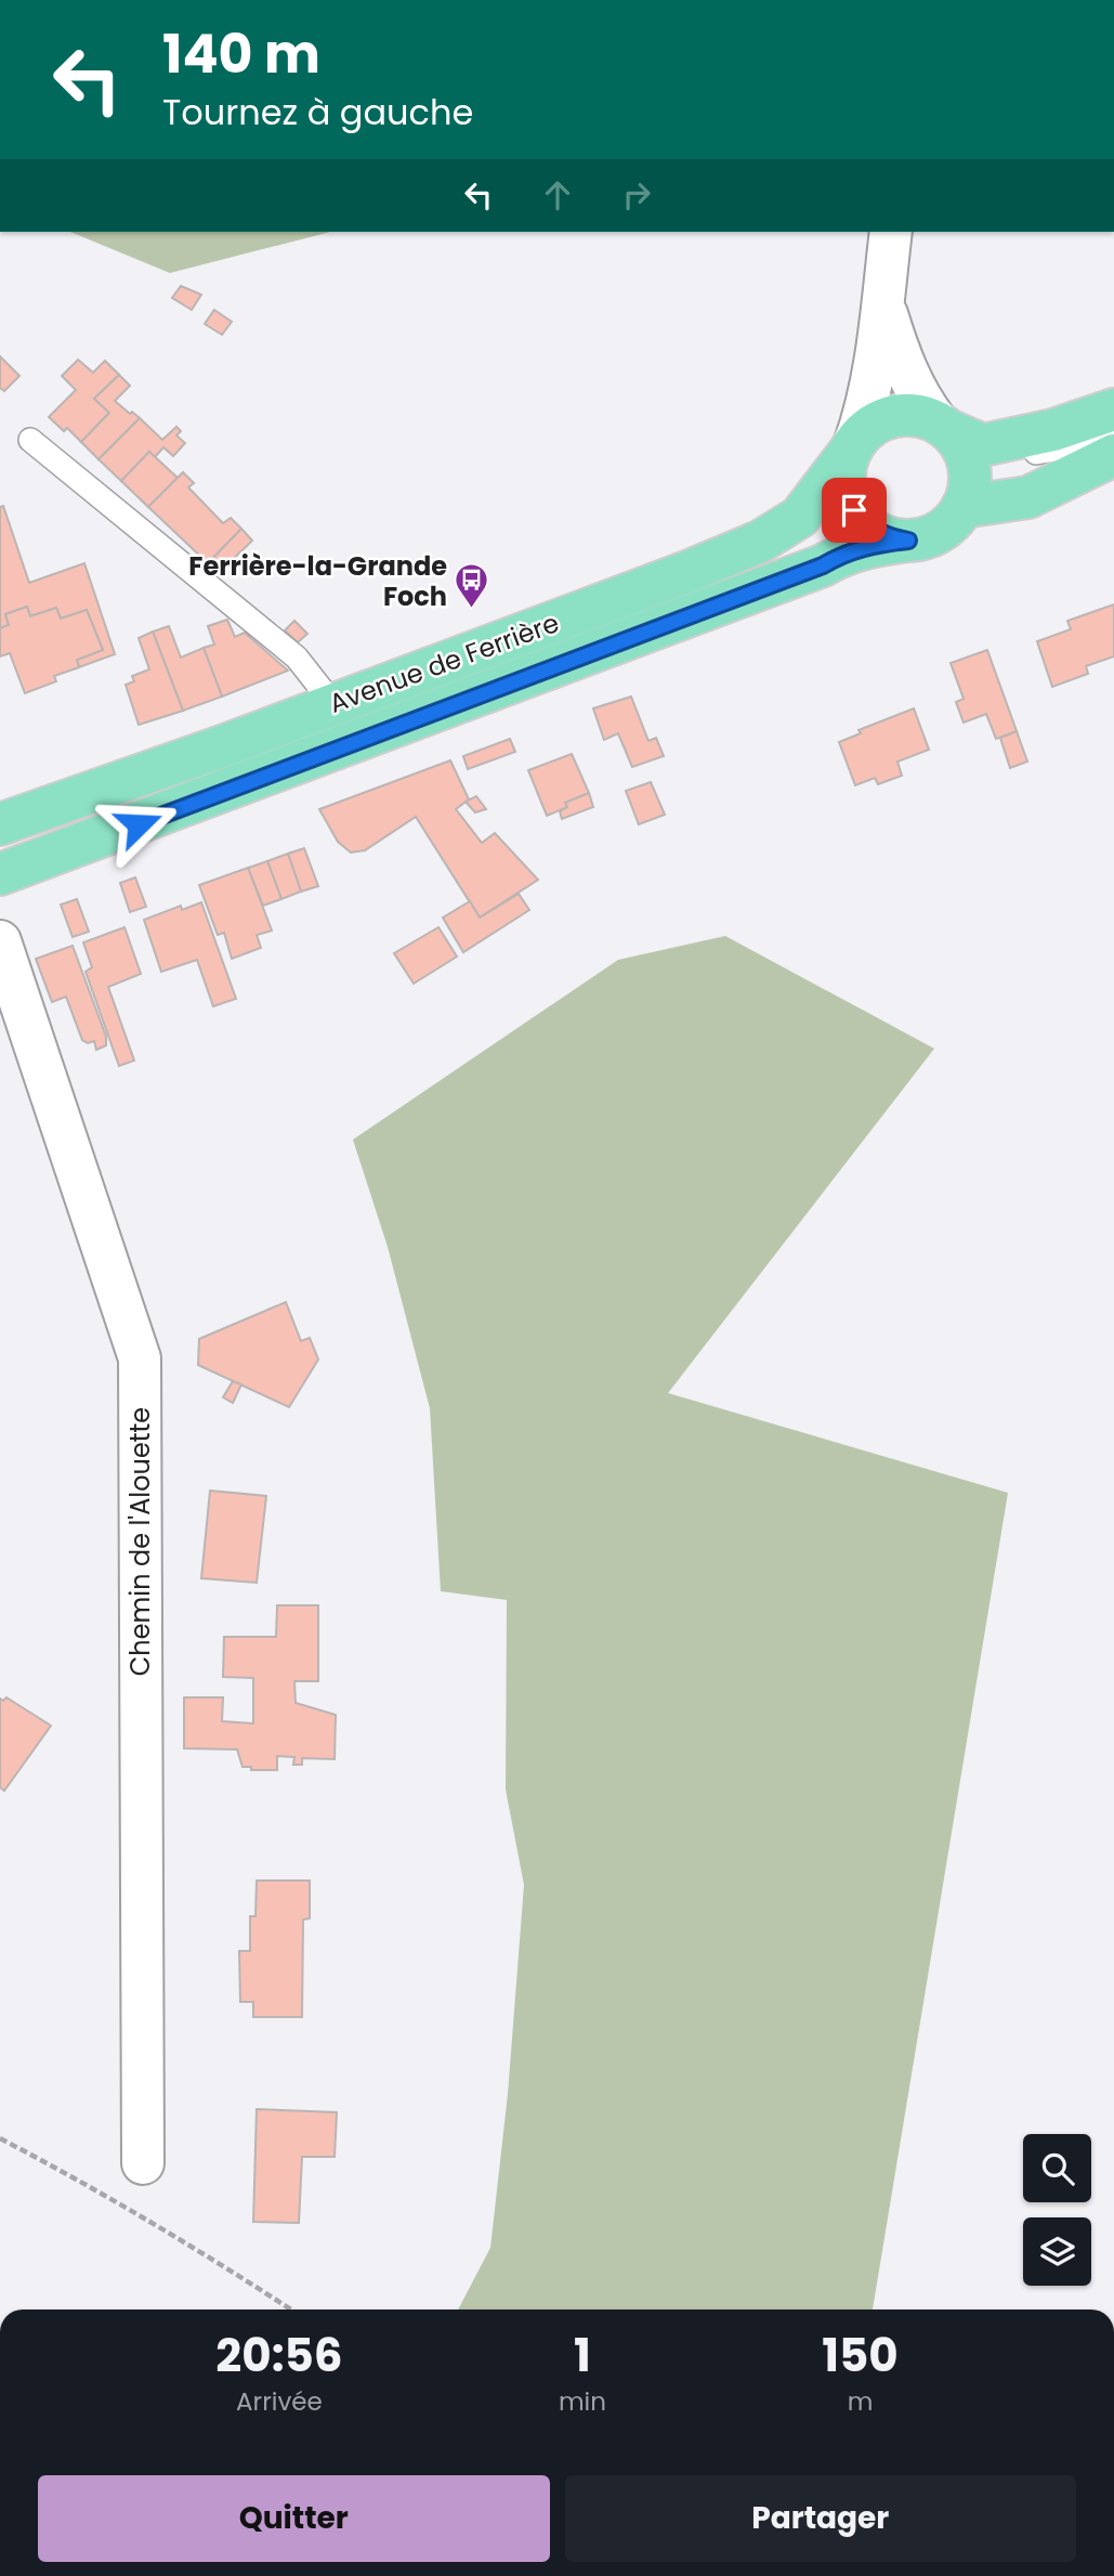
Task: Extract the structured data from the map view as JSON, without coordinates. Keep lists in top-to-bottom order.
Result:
{
  "streets": {
    "main road": ["Avenue de Ferrière"],
    "street": ["Chemin de l'Alouette"]
  },
  "places": {
    "bus stop": ["Ferrière-la-Grande Foch"]
  },
  "page": {
    "turn": ["140 m", "Tournez à gauche"],
    "eta": [
      "20:56",
      "Arrivée",
      "1",
      "min",
      "150",
      "m"
    ],
    "buttons": ["Quitter", "Partager"]
  }
}
